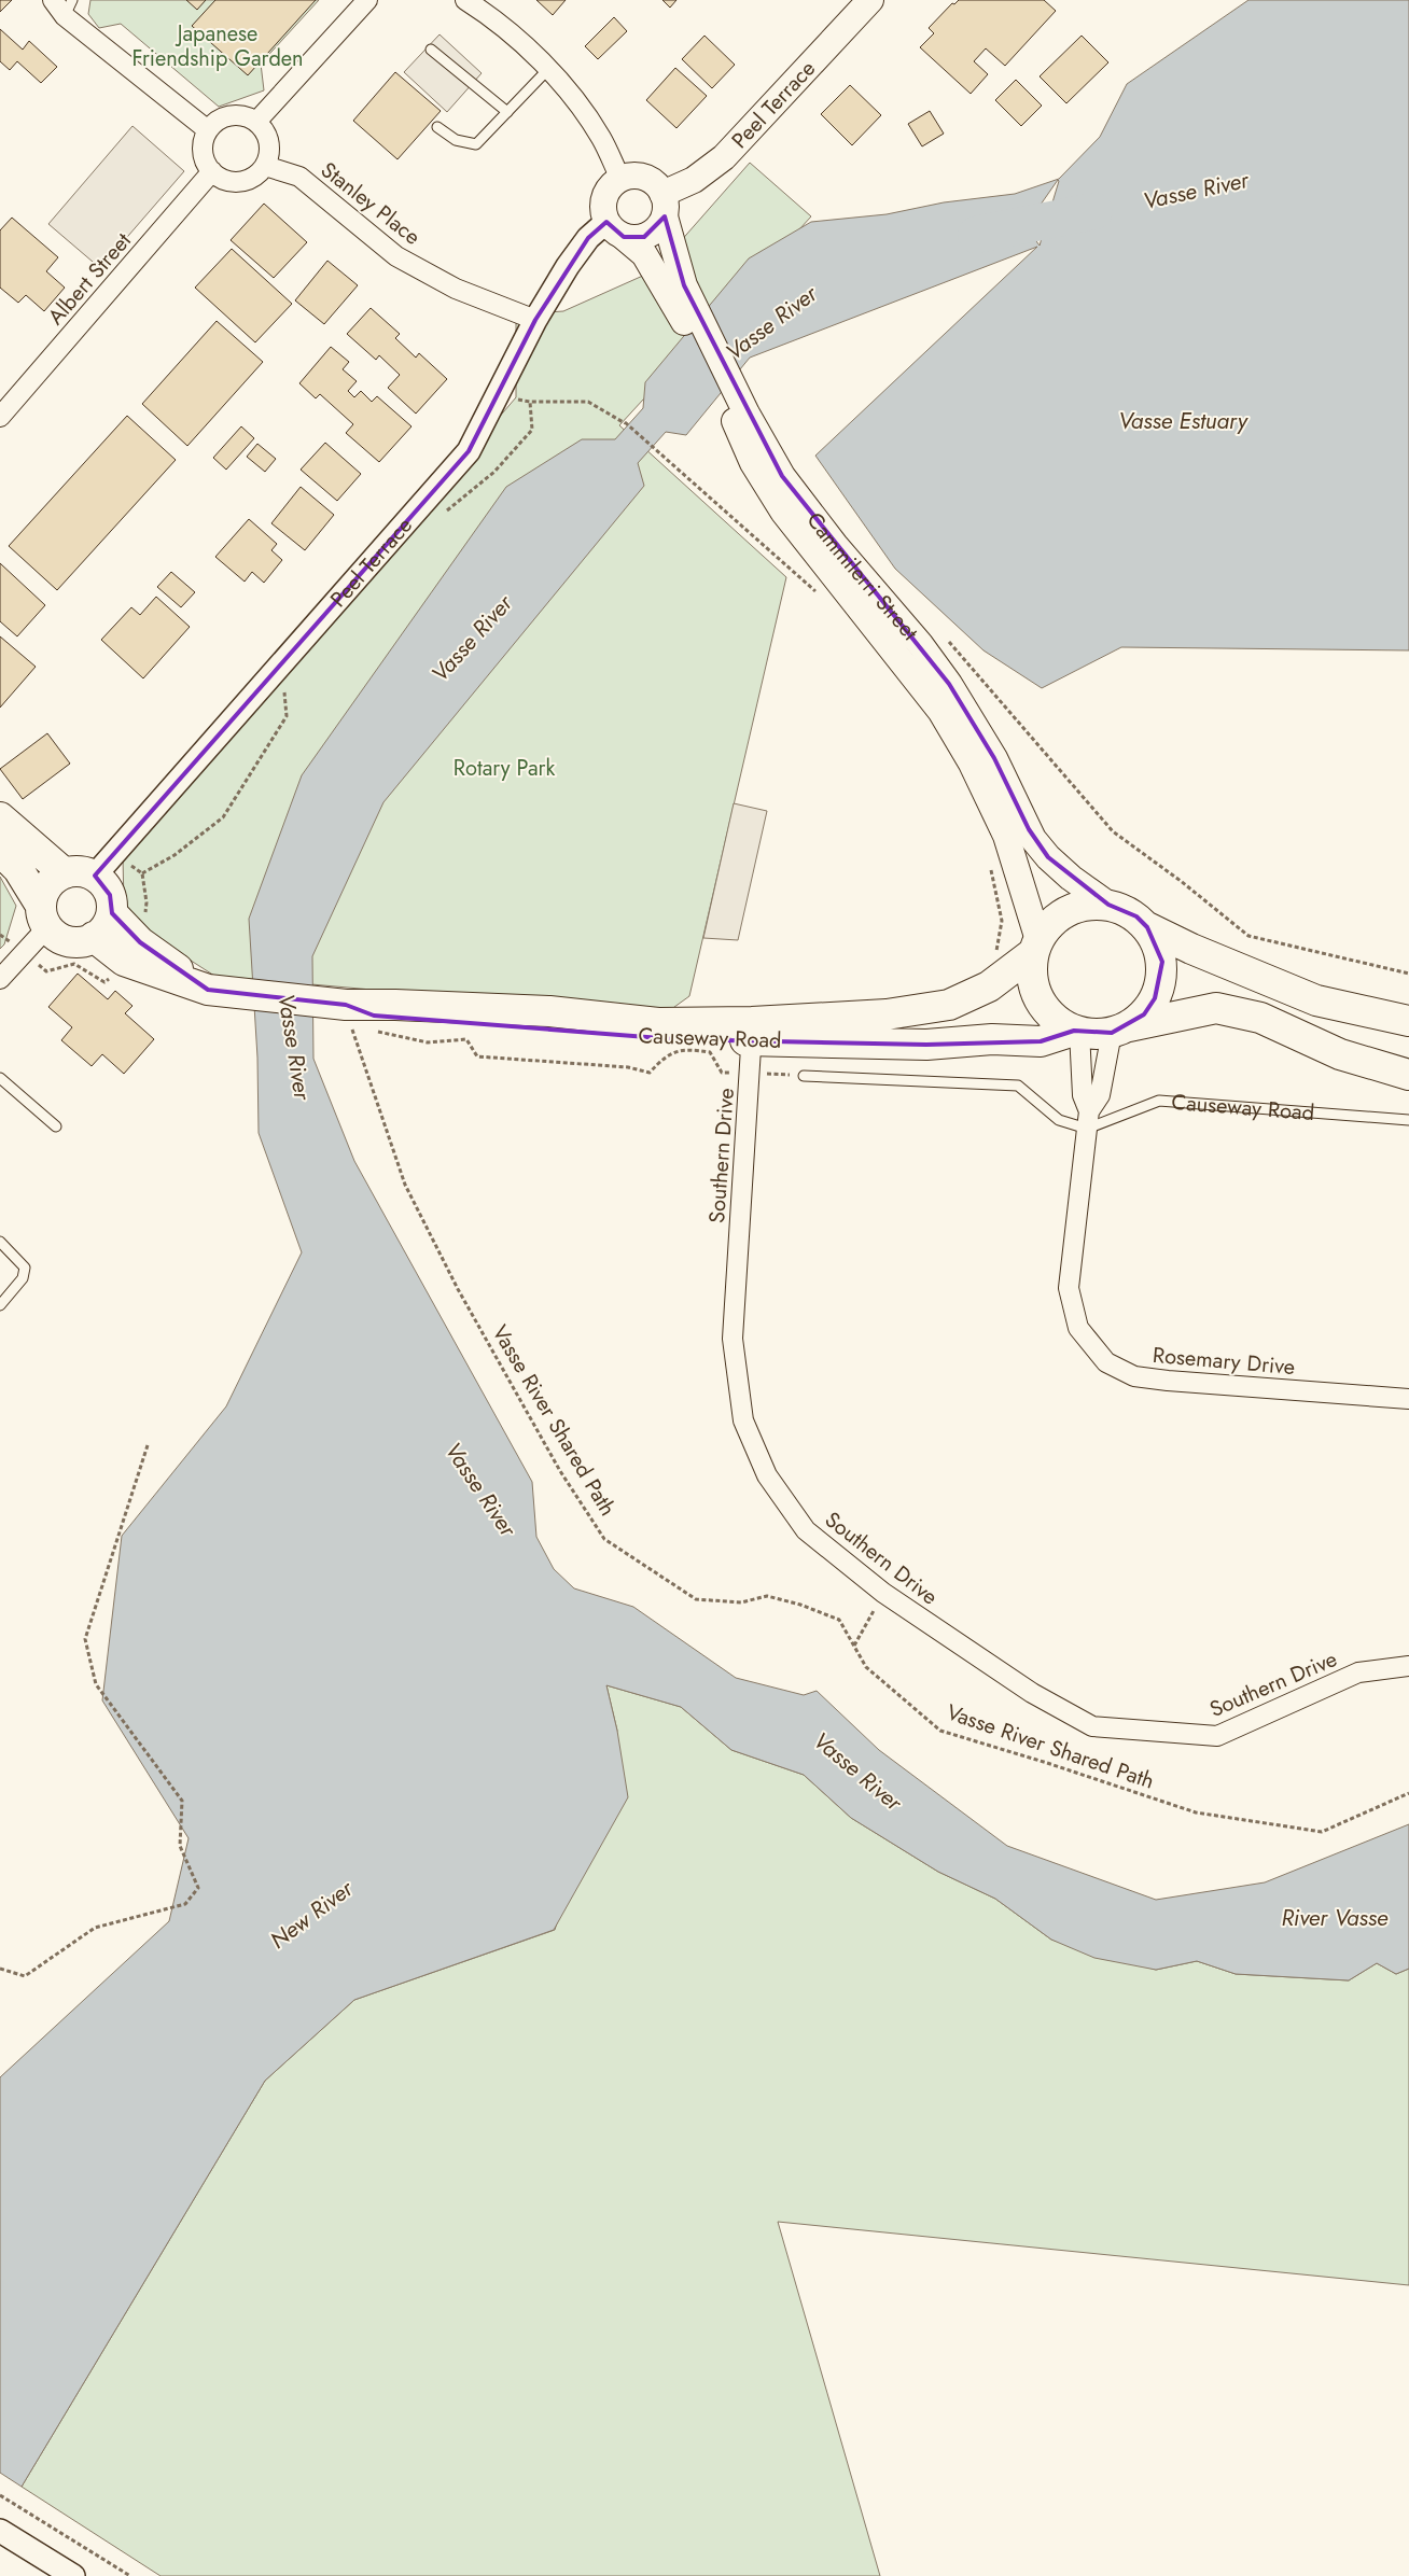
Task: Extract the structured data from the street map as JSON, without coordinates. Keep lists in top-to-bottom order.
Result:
{
  "streets": {
    "main road": ["Peel Terrace", "Cammilerri Street", "Causeway Road"],
    "street": [
      "Stanley Place",
      "Albert Street",
      "Southern Drive",
      "Rosemary Drive"
    ],
    "path": ["Vasse River Shared Path"]
  },
  "crossings": [
    ["Peel Terrace", "Stanley Place"],
    ["Peel Terrace", "Cammilerri Street"],
    ["Peel Terrace", "Causeway Road"],
    ["Stanley Place", "Albert Street"],
    ["Cammilerri Street", "Causeway Road"],
    ["Cammilerri Street", "Rosemary Drive"],
    ["Causeway Road", "Southern Drive"],
    ["Causeway Road", "Rosemary Drive"],
    ["Causeway Road", "Vasse River Shared Path"]
  ],
  "water": [
    "Vasse River",
    "Vasse Estuary",
    "New River",
    "River Vasse"
  ],
  "parks": ["Japanese Friendship Garden", "Rotary Park"]
}
